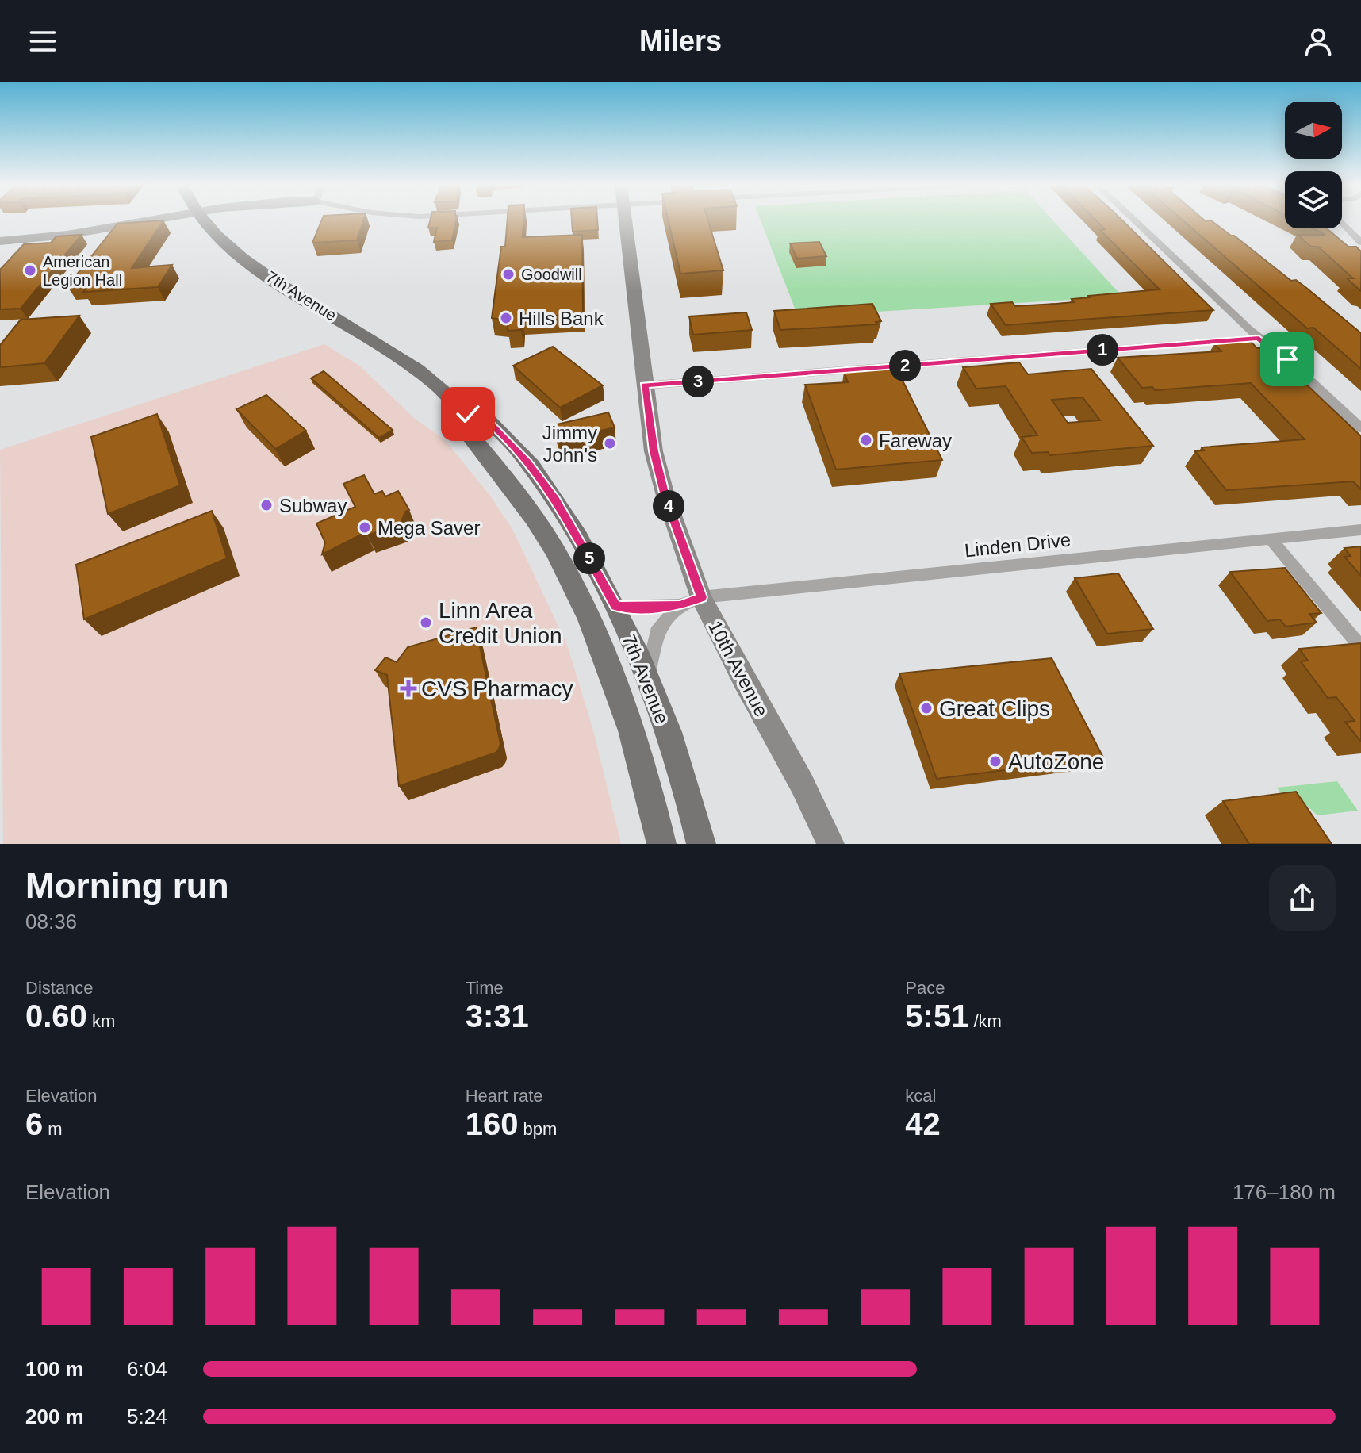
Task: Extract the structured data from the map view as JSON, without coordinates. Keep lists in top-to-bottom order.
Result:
{
  "streets": {
    "main road": ["7th Avenue"],
    "street": ["Linden Drive", "10th Avenue"]
  },
  "crossings": [
    ["7th Avenue", "Linden Drive"],
    ["Linden Drive", "10th Avenue"]
  ],
  "places": {
    "other": [
      "American Legion Hall",
      "Goodwill",
      "Hills Bank",
      "Fareway",
      "Jimmy John's",
      "Subway",
      "Mega Saver",
      "Linn Area Credit Union",
      "Great Clips",
      "AutoZone"
    ],
    "health": ["CVS Pharmacy"]
  },
  "north": "right",
  "page": {
    "header": "Milers",
    "pins": [
      "1",
      "2",
      "3",
      "4",
      "5"
    ],
    "heading": ["Morning run", "08:36"],
    "stats": [
      ["Distance", "0.60 km"],
      ["Time", "3:31"],
      ["Pace", "5:51 /km"],
      ["Elevation", "6 m"],
      ["Heart rate", "160 bpm"],
      ["kcal", "42"]
    ],
    "chart": ["Elevation", "176–180 m"],
    "list": [
      {
        "name": "100 m",
        "note": "6:04"
      },
      {
        "name": "200 m",
        "note": "5:24"
      }
    ]
  }
}
